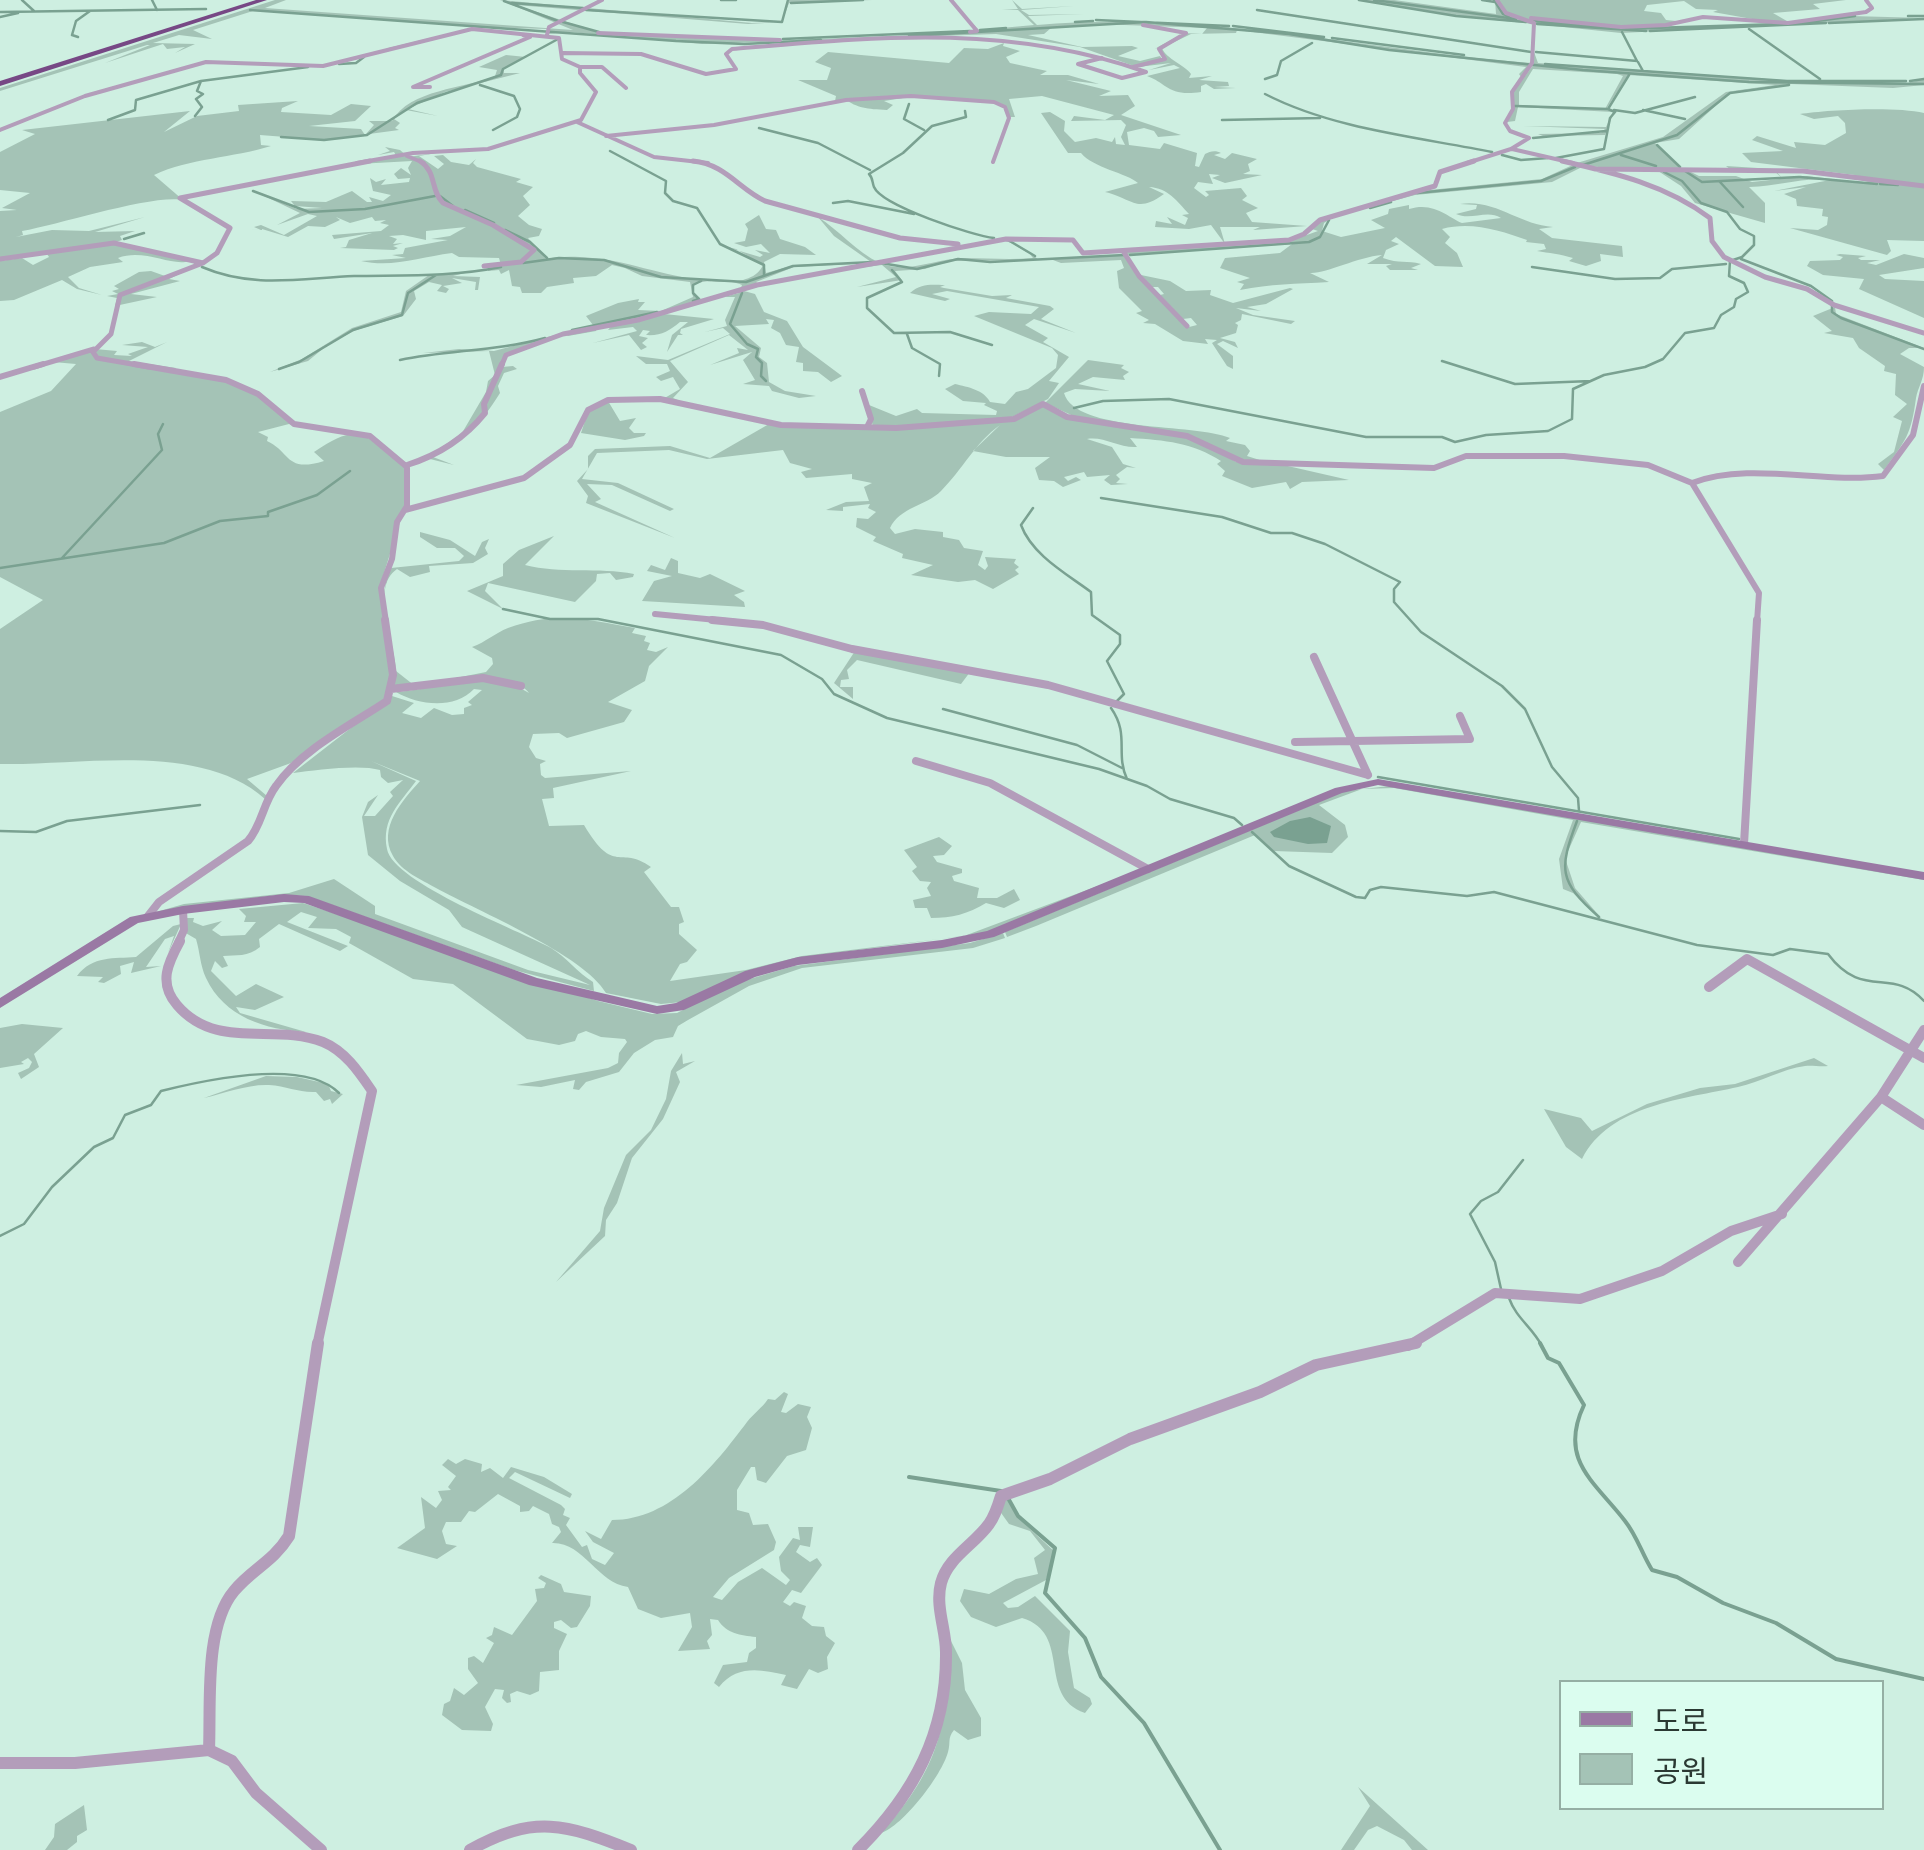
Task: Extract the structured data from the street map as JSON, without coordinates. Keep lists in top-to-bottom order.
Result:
{
  "legend": ["도로", "공원"]
}
